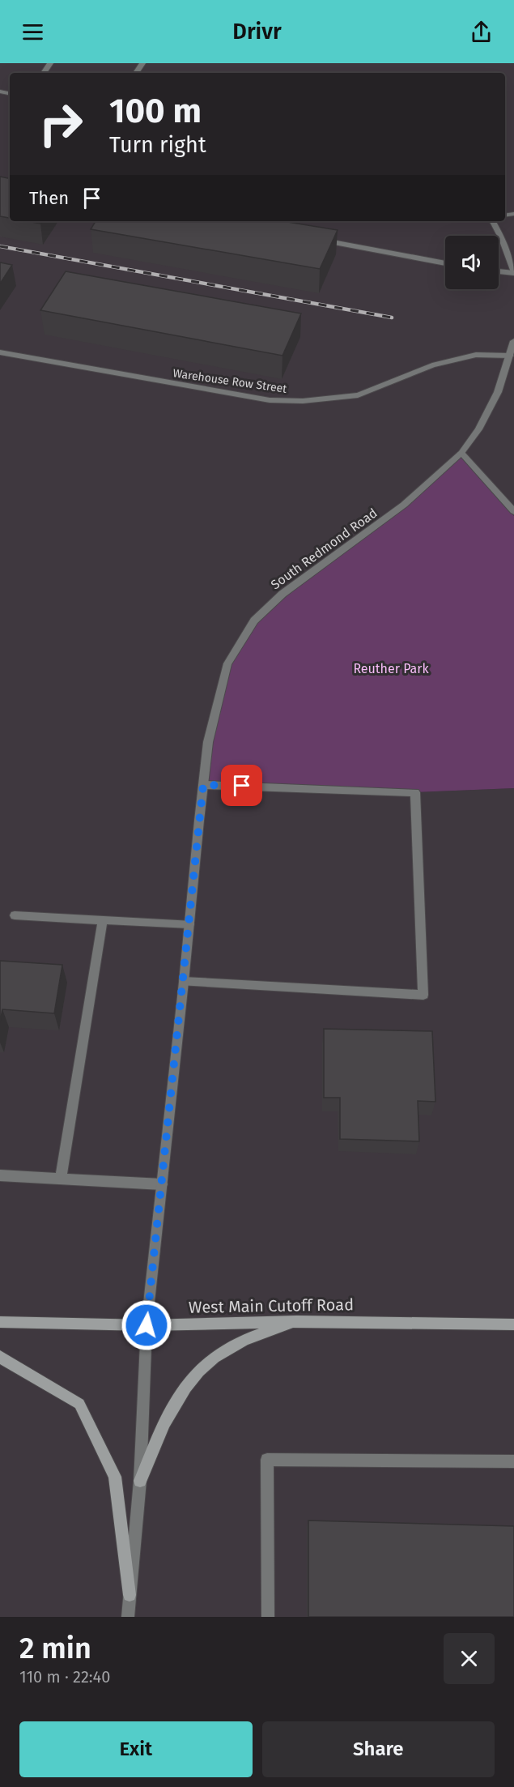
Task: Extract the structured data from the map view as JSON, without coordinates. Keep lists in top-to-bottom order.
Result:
{
  "streets": {
    "main road": ["West Main Cutoff Road"],
    "street": ["Warehouse Row Street", "South Redmond Road"]
  },
  "crossings": [
    ["Warehouse Row Street", "South Redmond Road"],
    ["South Redmond Road", "West Main Cutoff Road"]
  ],
  "parks": ["Reuther Park"],
  "page": {
    "header": "Drivr",
    "turn": ["100 m", "Turn right"],
    "then": "Then",
    "heading": ["2 min", "110 m · 22:40"],
    "buttons": ["Exit", "Share"]
  }
}
